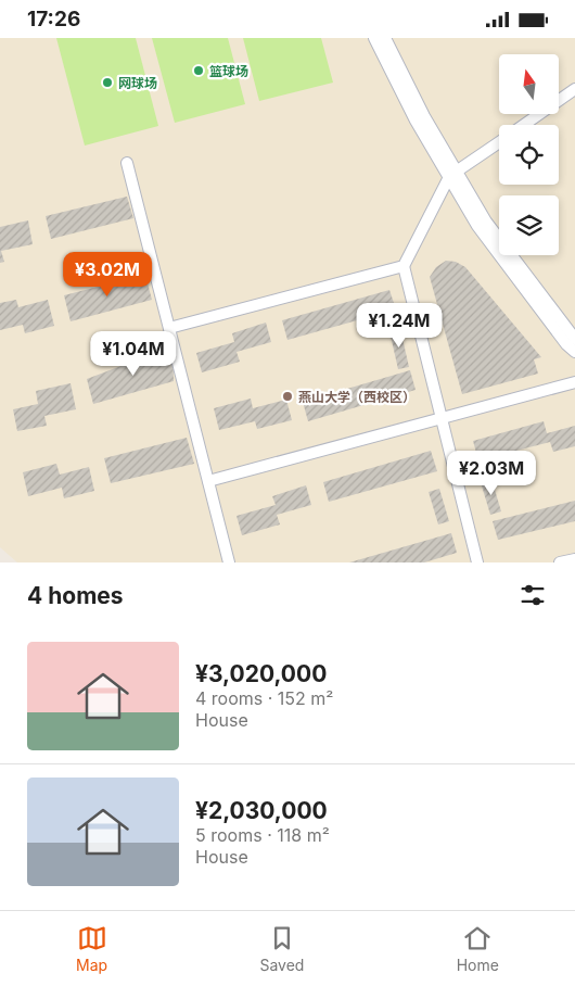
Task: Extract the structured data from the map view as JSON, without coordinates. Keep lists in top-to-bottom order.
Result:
{
  "places": ["篮球场", "网球场", "燕山大学（西校区）"],
  "north": "top",
  "page": {
    "status": "17:26",
    "price": [
      "¥3.02M",
      "¥1.24M",
      "¥1.04M",
      "¥2.03M"
    ],
    "heading": "4 homes",
    "list": [
      {
        "name": "¥3,020,000",
        "note": "4 rooms · 152 m² · House"
      },
      {
        "name": "¥2,030,000",
        "note": "5 rooms · 118 m² · House"
      }
    ],
    "tabs": ["Map", "Saved", "Home"]
  }
}
